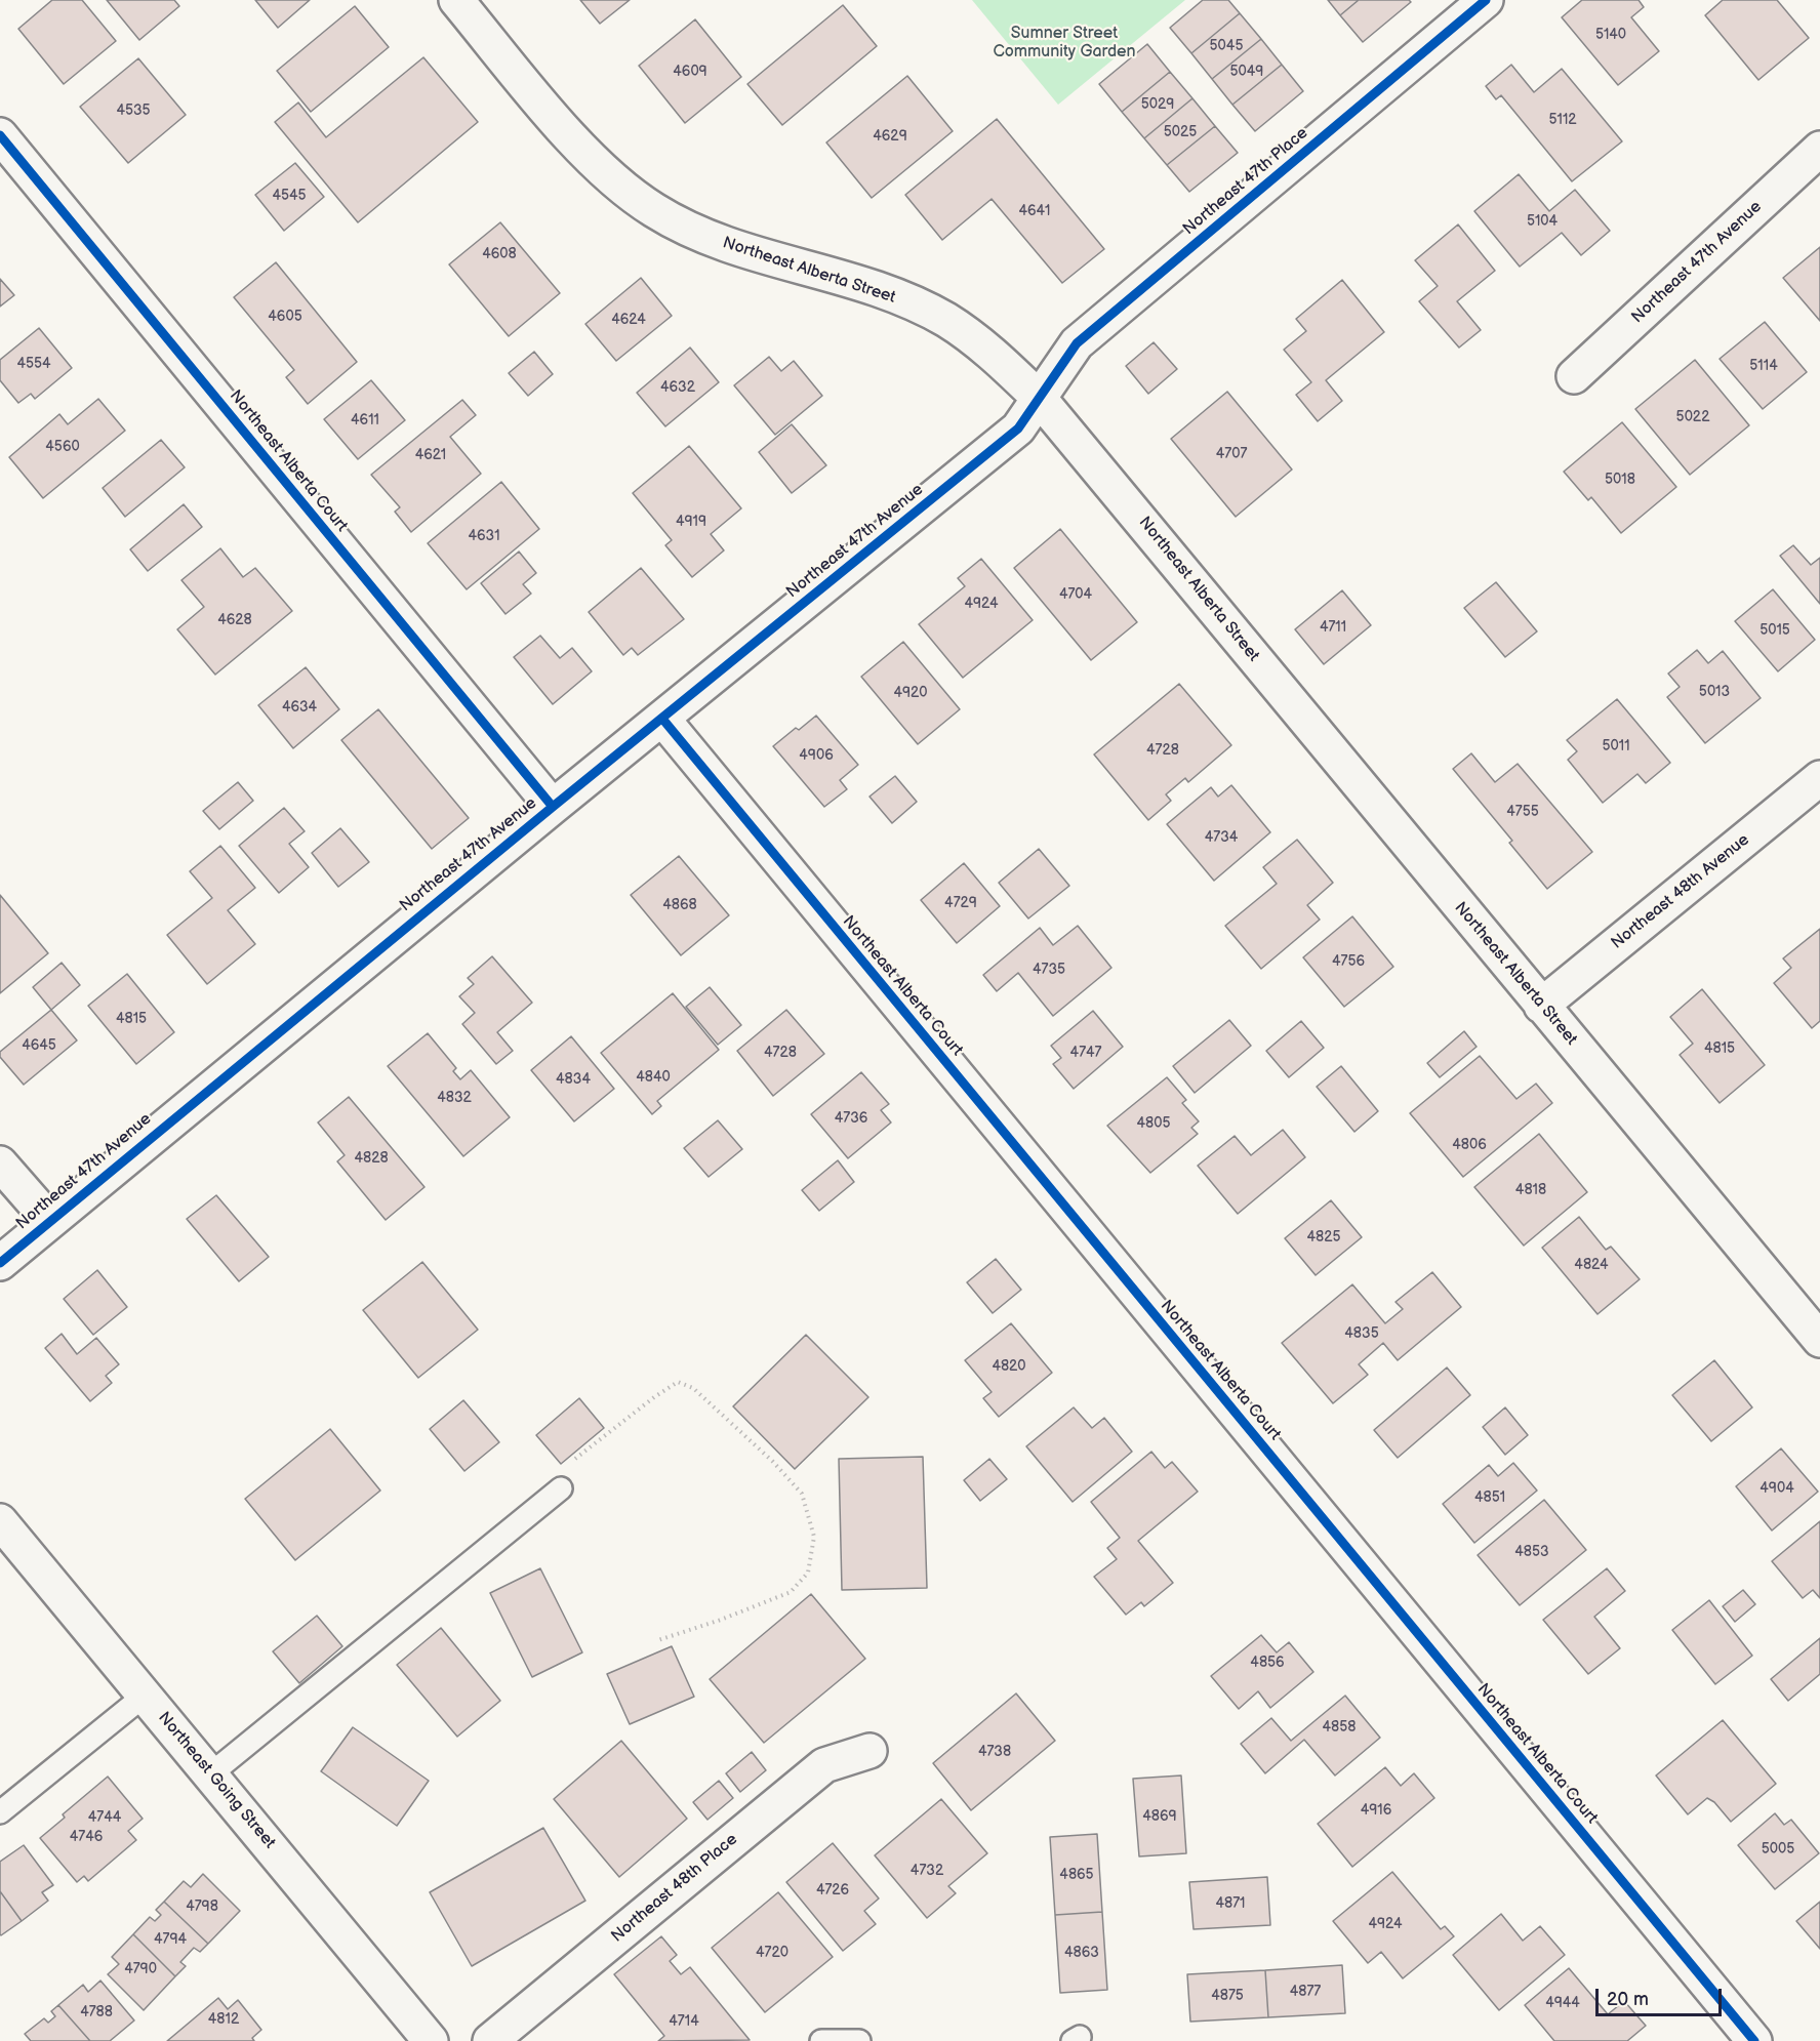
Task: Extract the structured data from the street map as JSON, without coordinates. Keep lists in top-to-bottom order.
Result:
{
  "streets": {
    "street": [
      "Northeast 47th Place",
      "Northeast 47th Avenue",
      "Northeast Alberta Street",
      "Northeast Alberta Court",
      "Northeast 48th Avenue",
      "Northeast Going Street",
      "Northeast 48th Place"
    ]
  },
  "crossings": [
    ["Northeast 47th Place", "Northeast 47th Avenue"],
    ["Northeast 47th Place", "Northeast Alberta Street"],
    ["Northeast 47th Avenue", "Northeast Alberta Street"],
    ["Northeast 47th Avenue", "Northeast Alberta Court"],
    ["Northeast Alberta Street", "Northeast 48th Avenue"]
  ],
  "parks": ["Sumner Street Community Garden"],
  "house_numbers": [
    "5140",
    "5045",
    "4609",
    "5049",
    "5029",
    "4535",
    "5112",
    "5025",
    "4629",
    "4545",
    "4641",
    "5104",
    "4608",
    "4605",
    "4624",
    "4554",
    "5114",
    "4632",
    "5022",
    "4611",
    "4560",
    "4707",
    "4621",
    "5018",
    "4919",
    "4631",
    "4704",
    "4924",
    "4628",
    "4711",
    "5015",
    "5013",
    "4920",
    "4634",
    "5011",
    "4728",
    "4906",
    "4755",
    "4734",
    "4729",
    "4868",
    "4756",
    "4735",
    "4815",
    "4645",
    "4815",
    "4728",
    "4747",
    "4840",
    "4834",
    "4832",
    "4736",
    "4805",
    "4806",
    "4828",
    "4818",
    "4825",
    "4824",
    "4835",
    "4820",
    "4904",
    "4851",
    "4853",
    "4856",
    "4858",
    "4738",
    "4916",
    "4869",
    "4744",
    "4746",
    "5005",
    "4732",
    "4865",
    "4726",
    "4871",
    "4798",
    "4924",
    "4794",
    "4720",
    "4863",
    "4790",
    "4877",
    "4875",
    "4944",
    "4788",
    "4812",
    "4714"
  ],
  "scale_bar": "20 m"
}
